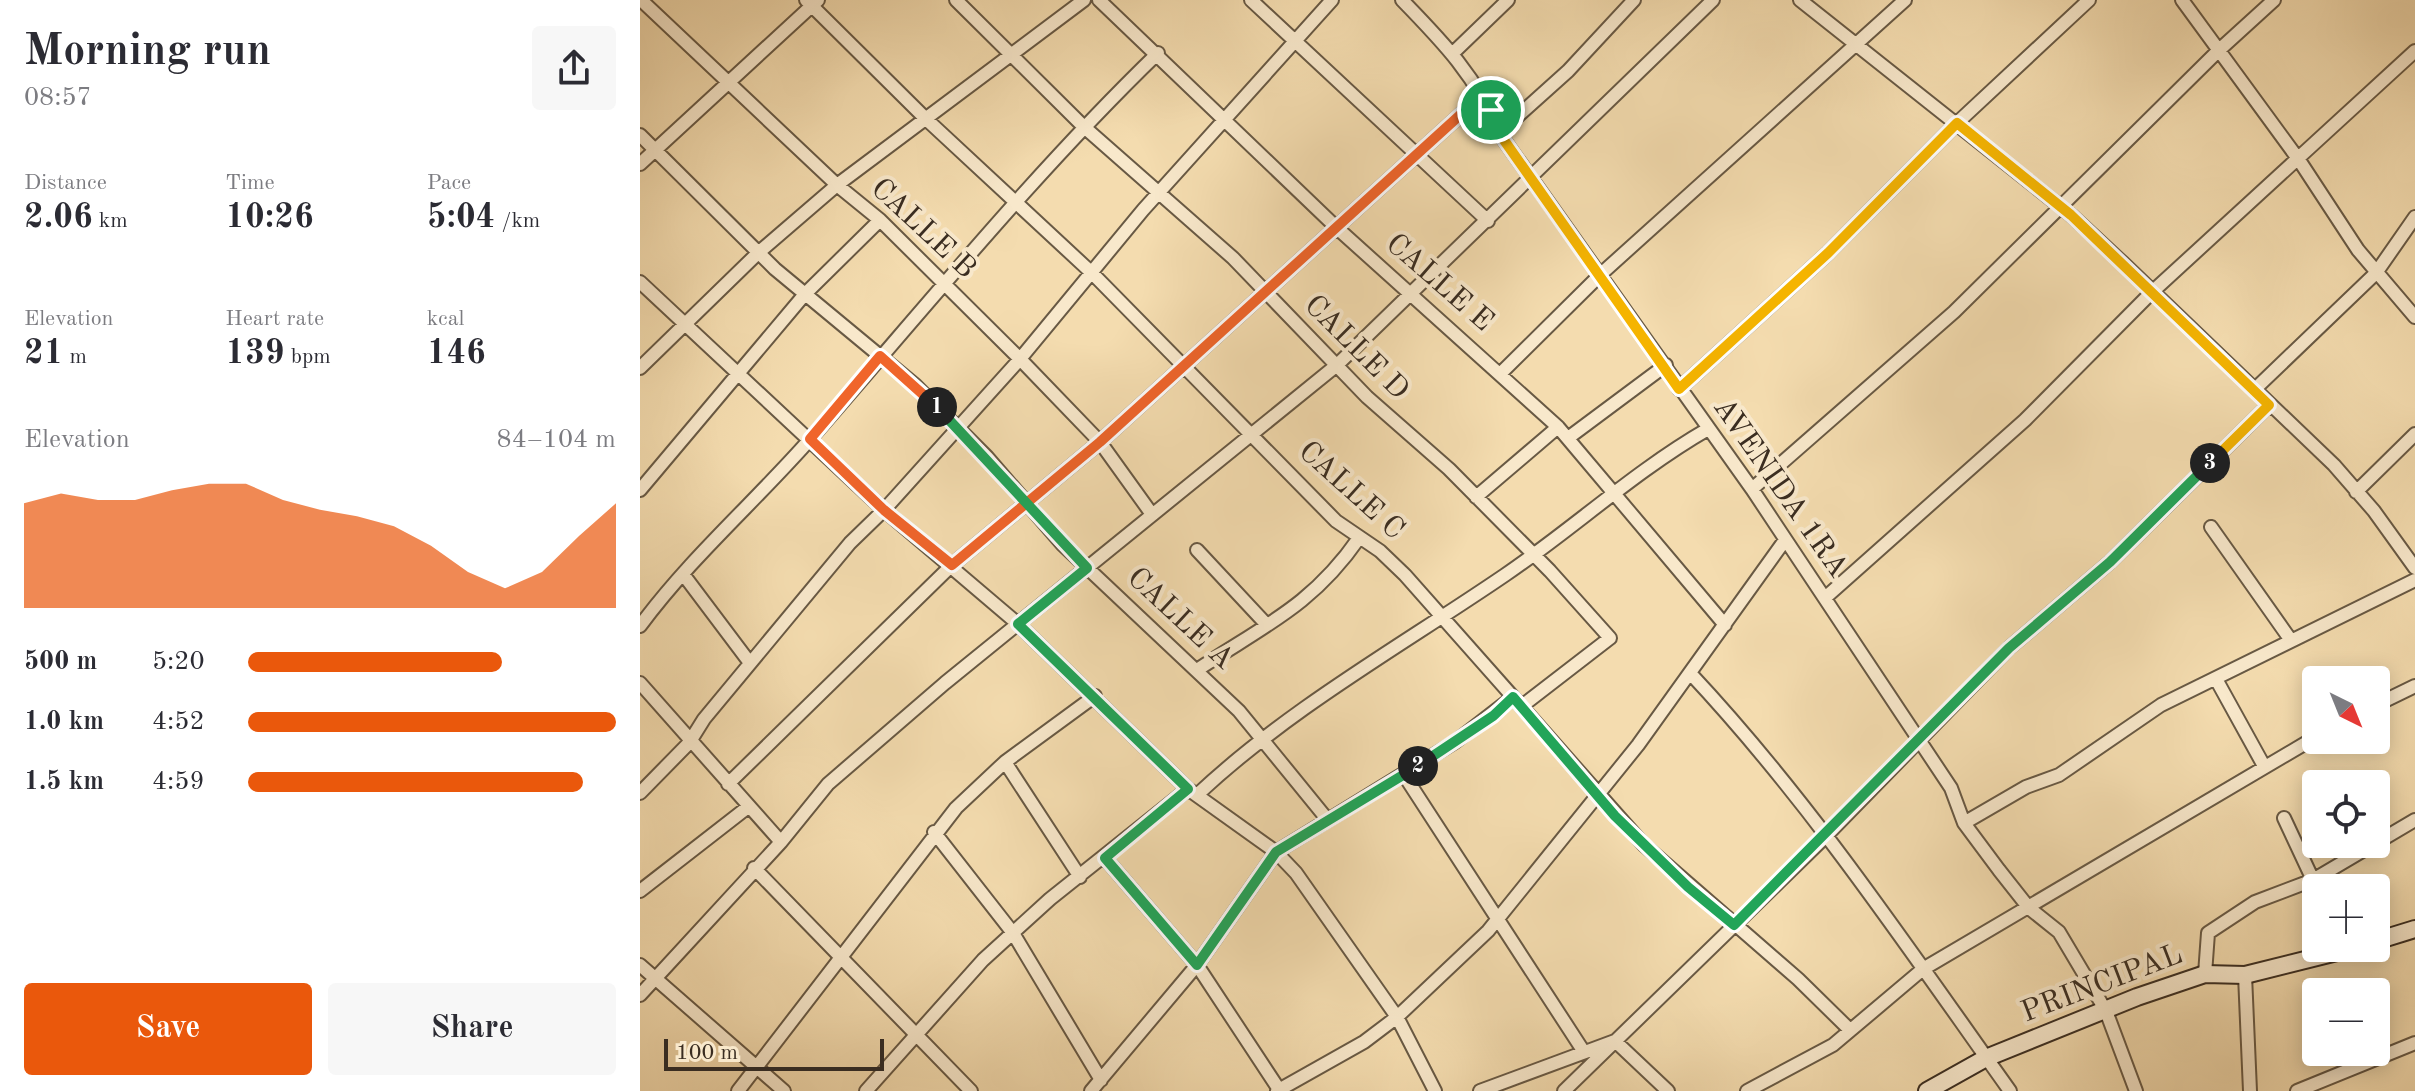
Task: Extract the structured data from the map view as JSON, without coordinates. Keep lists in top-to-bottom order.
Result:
{
  "streets": {
    "street": [
      "CALLE B",
      "CALLE E",
      "CALLE D",
      "AVENIDA 1RA",
      "CALLE C",
      "CALLE A",
      "PRINCIPAL"
    ]
  },
  "crossings": [
    ["CALLE D", "CALLE C"],
    ["AVENIDA 1RA", "PRINCIPAL"]
  ],
  "scale_bar": "100 m",
  "north": "bottom right",
  "page": {
    "heading": ["Morning run", "08:57"],
    "stats": [
      ["Distance", "2.06 km"],
      ["Time", "10:26"],
      ["Pace", "5:04 /km"],
      ["Elevation", "21 m"],
      ["Heart rate", "139 bpm"],
      ["kcal", "146"]
    ],
    "pins": ["1", "3", "2"],
    "chart": ["Elevation", "84–104 m"],
    "list": [
      {
        "name": "500 m",
        "note": "5:20"
      },
      {
        "name": "1.0 km",
        "note": "4:52"
      },
      {
        "name": "1.5 km",
        "note": "4:59"
      }
    ],
    "map_buttons": ["+", "−"],
    "buttons": ["Save", "Share"],
    "scale": "100 m"
  }
}
